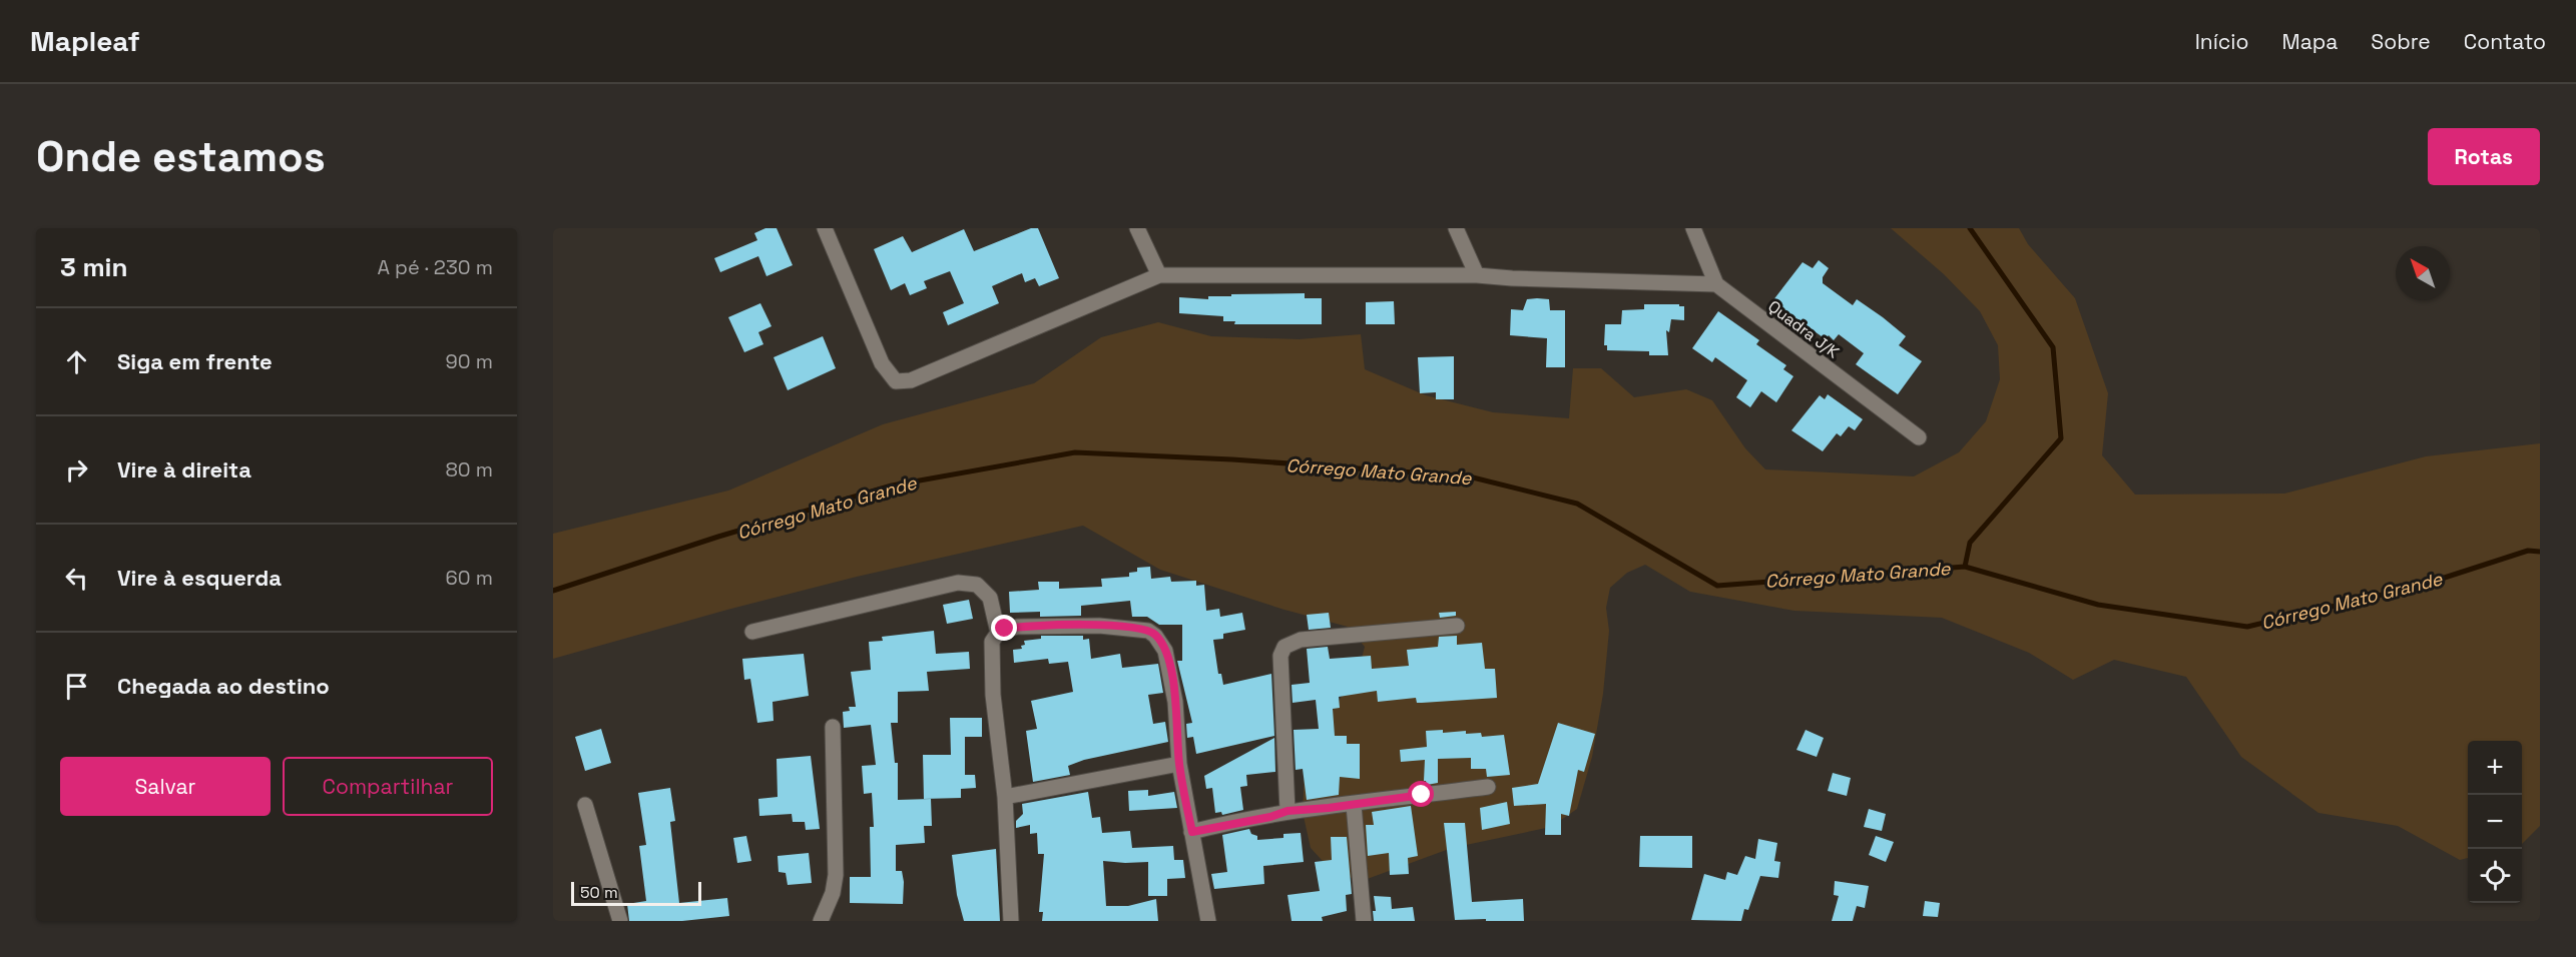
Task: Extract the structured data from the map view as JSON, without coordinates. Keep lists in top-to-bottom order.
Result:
{
  "streets": {
    "street": ["Quadra J/K"]
  },
  "water": ["Córrego Mato Grande"],
  "scale_bar": "50 m",
  "north": "top left",
  "page": {
    "header": "Mapleaf",
    "nav": [
      "Início",
      "Mapa",
      "Sobre",
      "Contato"
    ],
    "buttons": [
      "Rotas",
      ["Salvar", "Compartilhar"]
    ],
    "title": "Onde estamos",
    "heading": ["3 min", "A pé · 230 m"],
    "list": [
      ["Siga em frente", "90 m"],
      ["Vire à direita", "80 m"],
      ["Vire à esquerda", "60 m"],
      "Chegada ao destino"
    ],
    "map_buttons": ["+", "−"],
    "scale": "50 m"
  }
}
